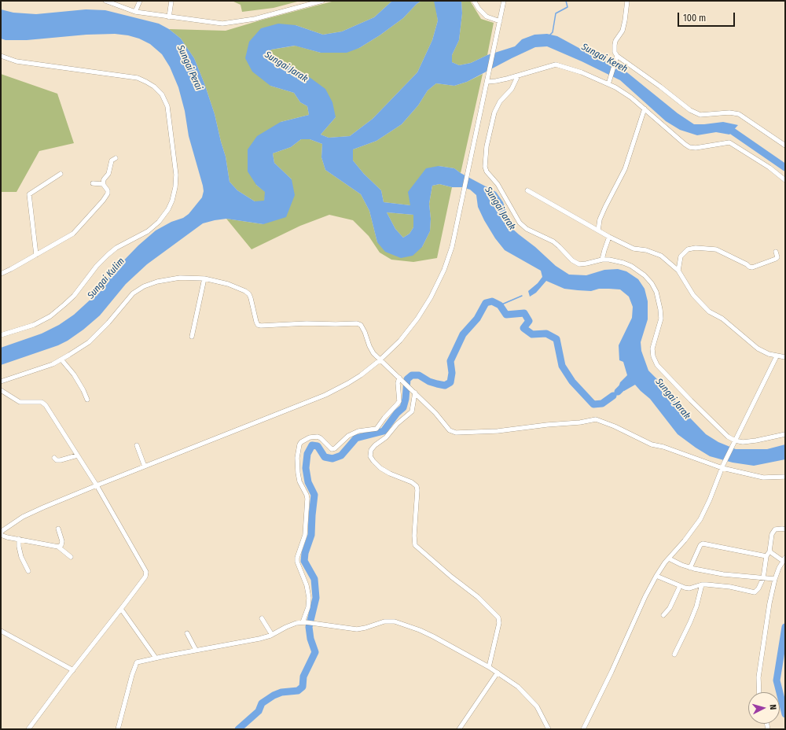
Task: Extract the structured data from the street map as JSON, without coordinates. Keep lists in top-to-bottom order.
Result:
{
  "water": [
    "Sungai Kereh",
    "Sungai Jarak",
    "Sungai Perai",
    "Sungai Kulim"
  ],
  "scale_bar": "100 m",
  "north": "right"
}
